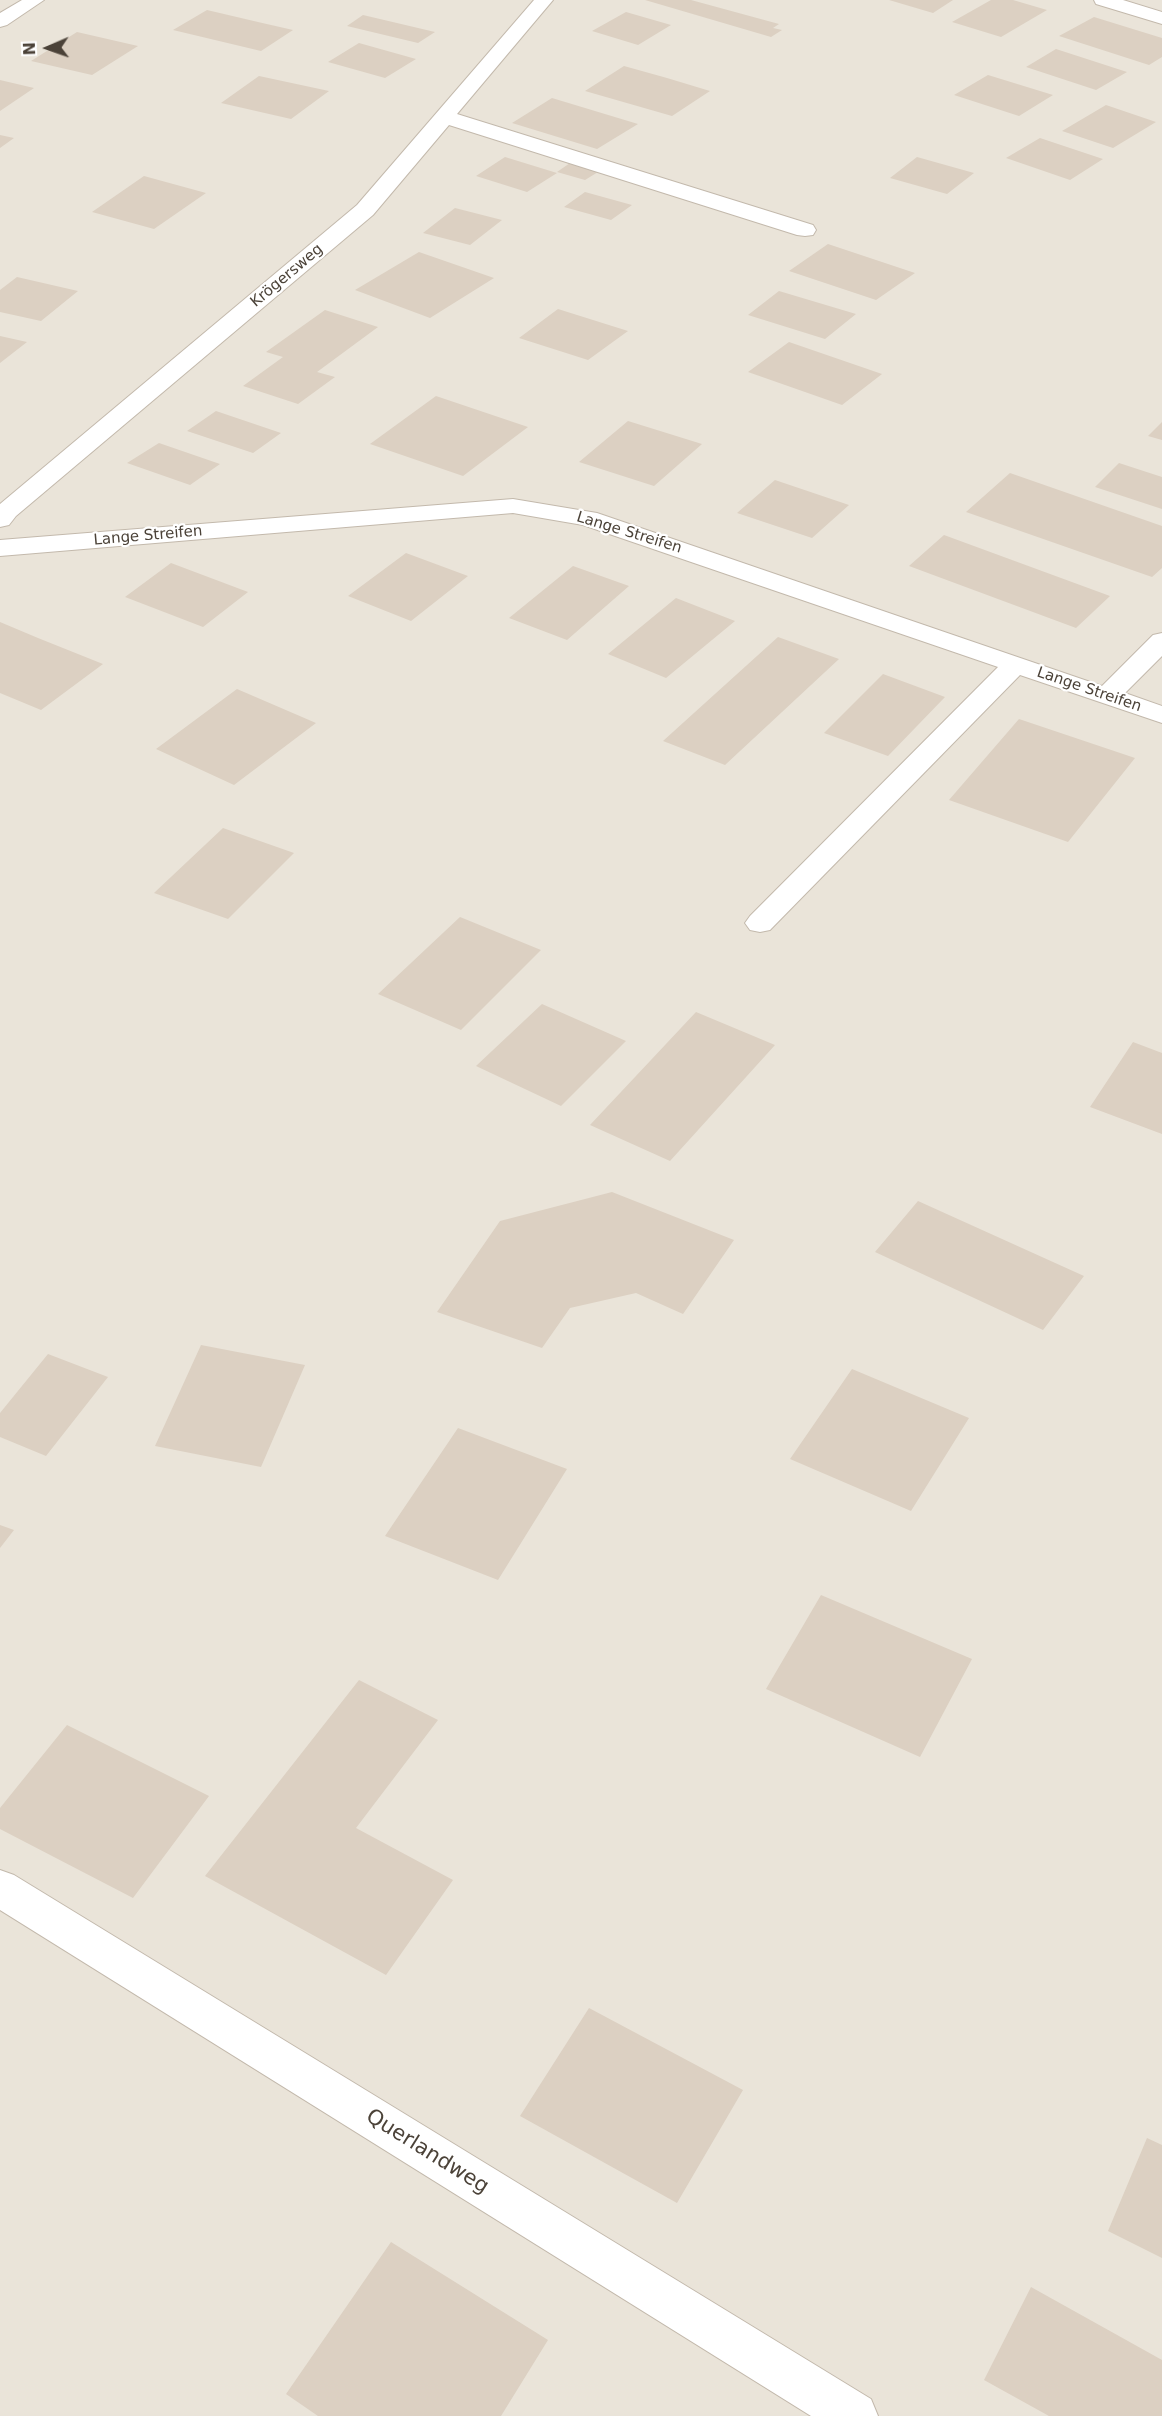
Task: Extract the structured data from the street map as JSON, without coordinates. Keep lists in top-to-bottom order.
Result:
{
  "streets": {
    "street": ["Krögersweg", "Lange Streifen", "Querlandweg"]
  },
  "north": "left"
}
